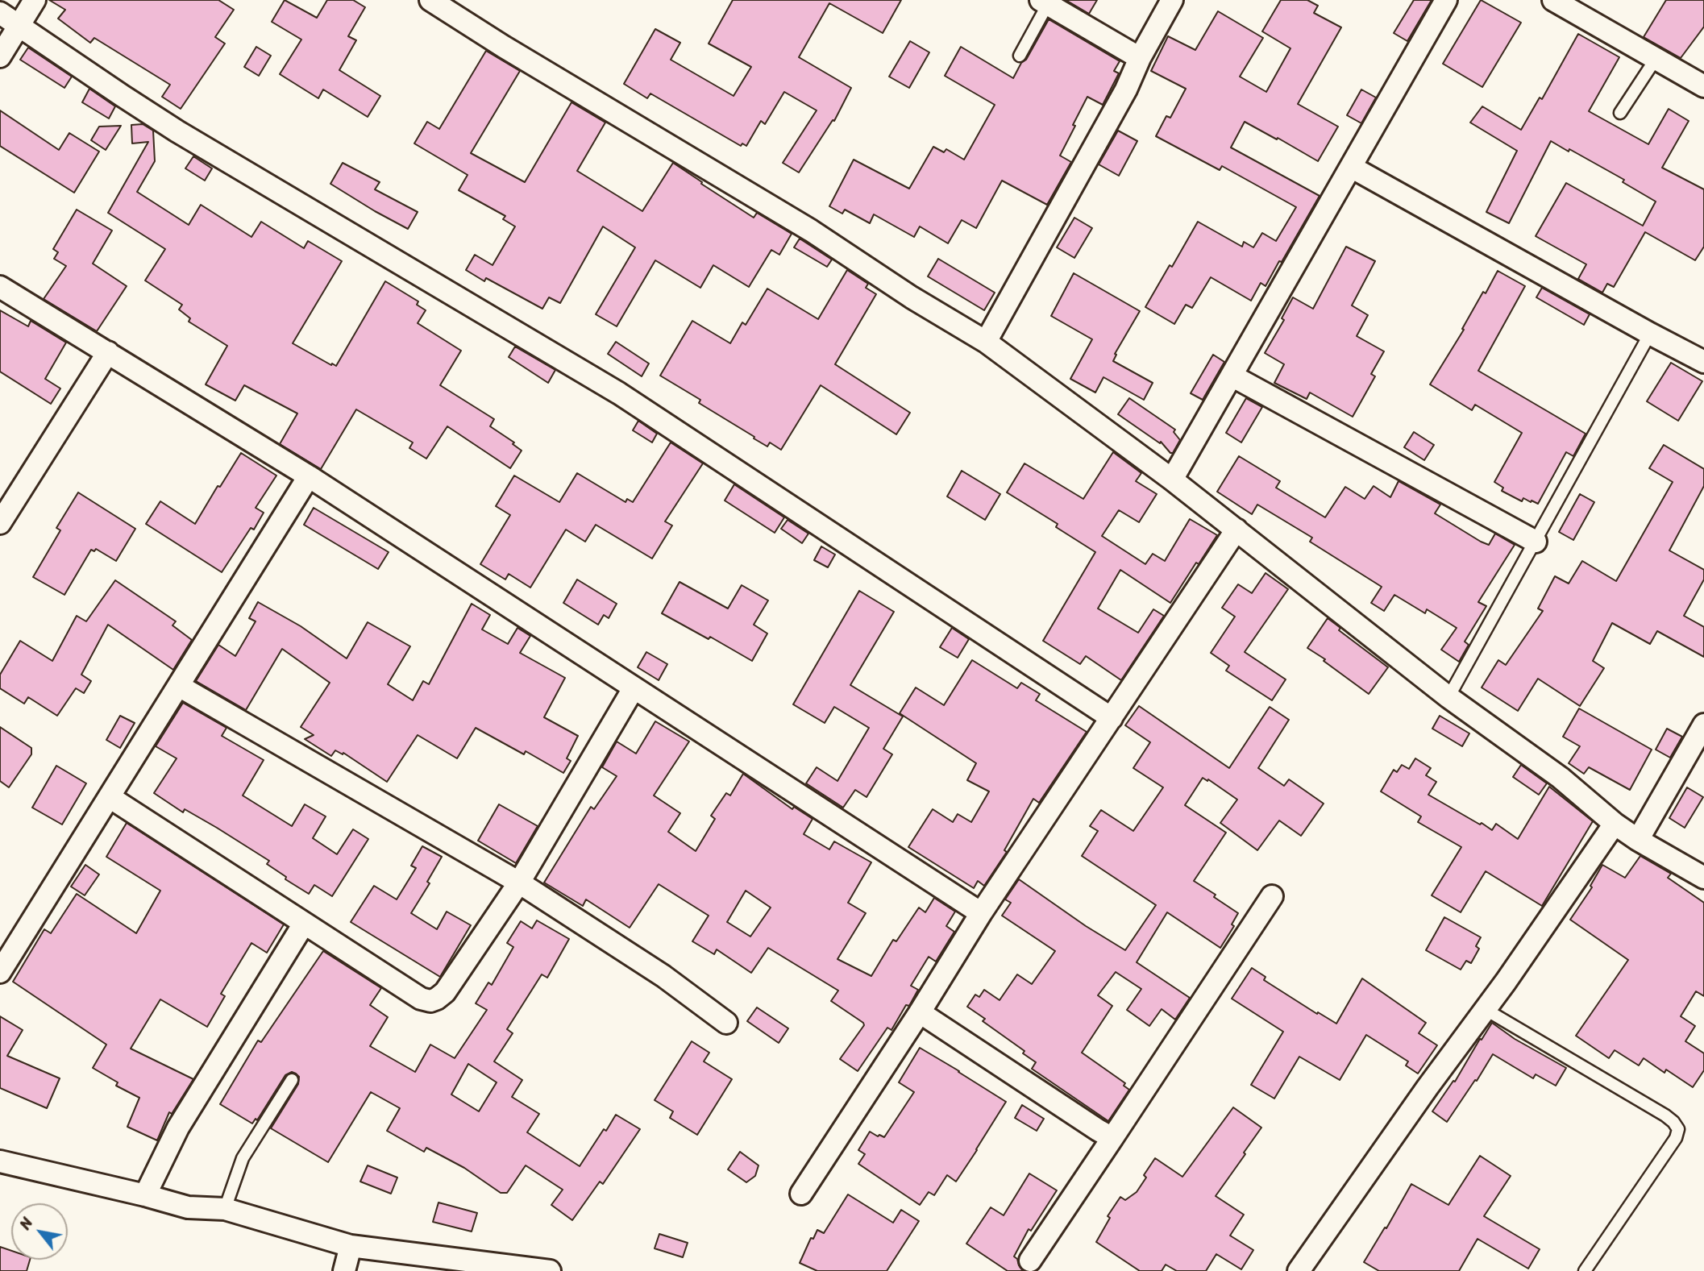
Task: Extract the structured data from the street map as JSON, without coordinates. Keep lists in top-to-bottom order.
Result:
{
  "north": "top left"
}
